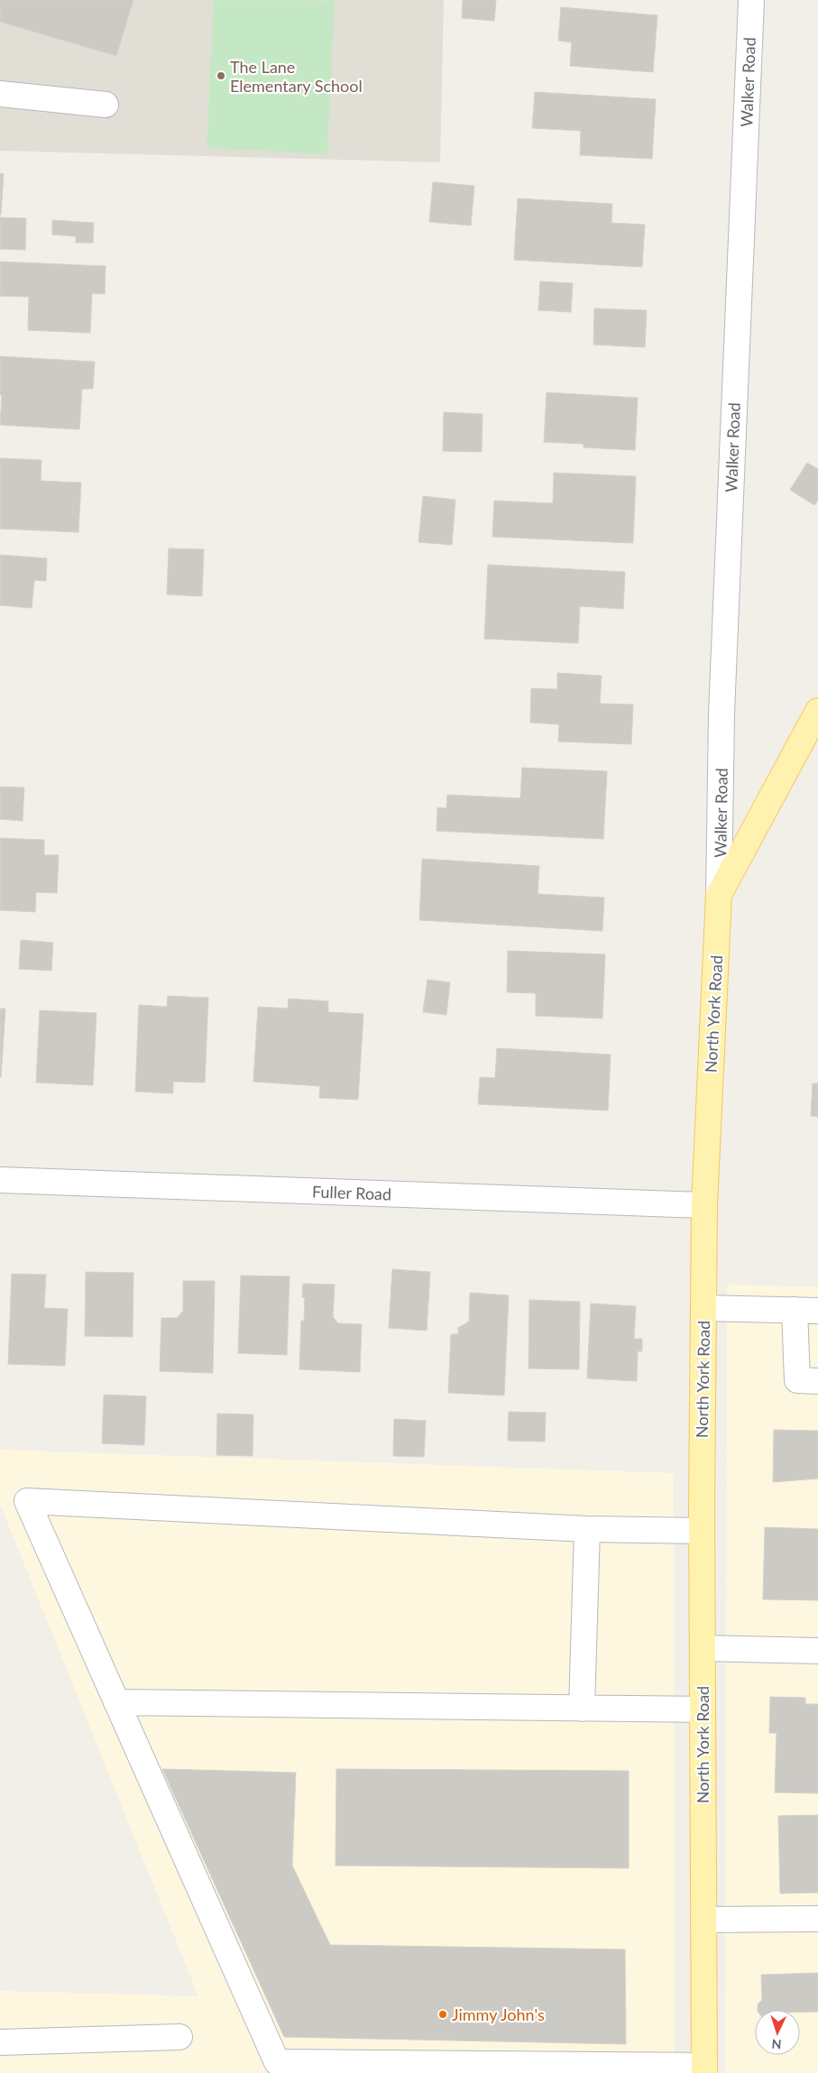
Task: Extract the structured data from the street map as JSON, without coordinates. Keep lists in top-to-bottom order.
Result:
{
  "streets": {
    "main road": ["North York Road"],
    "street": ["Walker Road", "Fuller Road"]
  },
  "crossings": [
    ["Walker Road", "North York Road"],
    ["North York Road", "Fuller Road"]
  ],
  "places": ["The Lane Elementary School", "Jimmy John's"],
  "north": "bottom"
}
